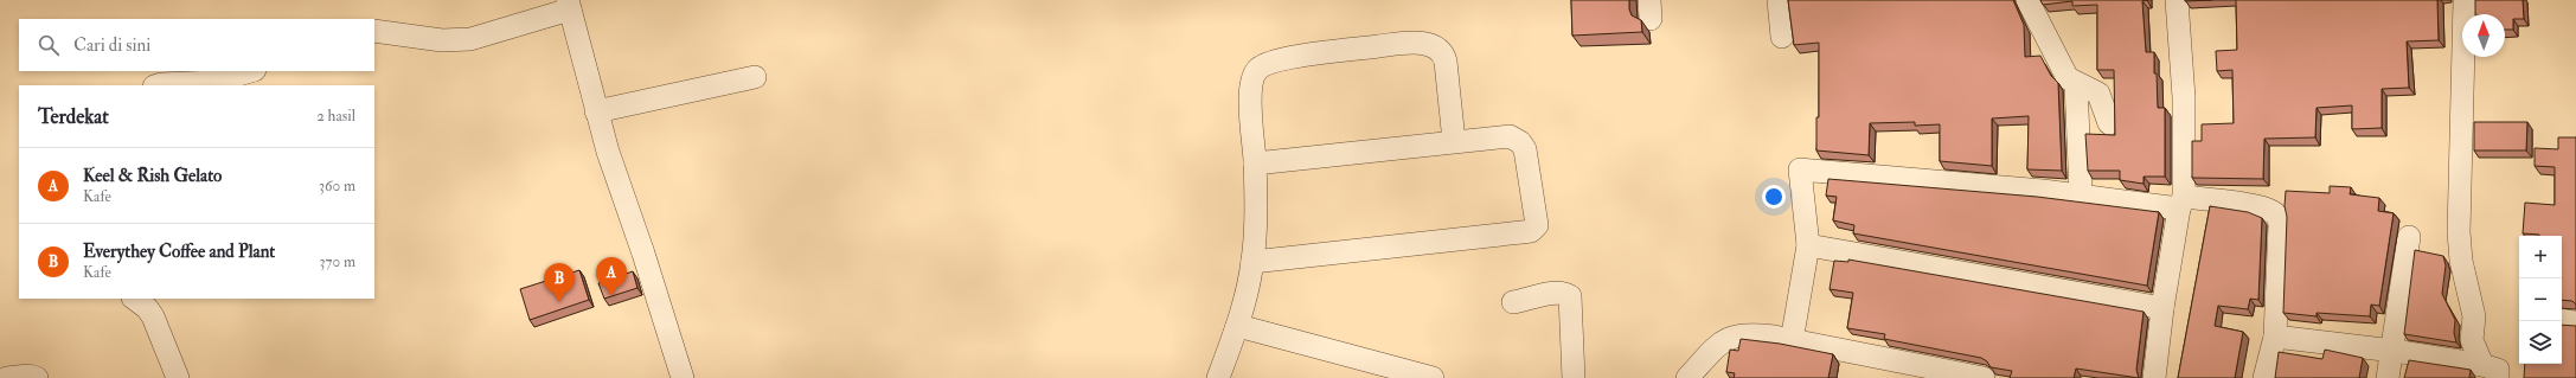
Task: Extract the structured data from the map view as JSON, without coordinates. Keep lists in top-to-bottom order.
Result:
{
  "north": "top",
  "page": {
    "search": "Cari di sini",
    "heading": ["Terdekat", "2 hasil"],
    "list": [
      {
        "mark": "A",
        "name": "Keel & Rish Gelato",
        "note": "Kafe",
        "value": "360 m"
      },
      {
        "mark": "B",
        "name": "Everythey Coffee and Plant",
        "note": "Kafe",
        "value": "370 m"
      }
    ],
    "map_buttons": ["+", "−"],
    "pins": ["A", "B"]
  }
}
